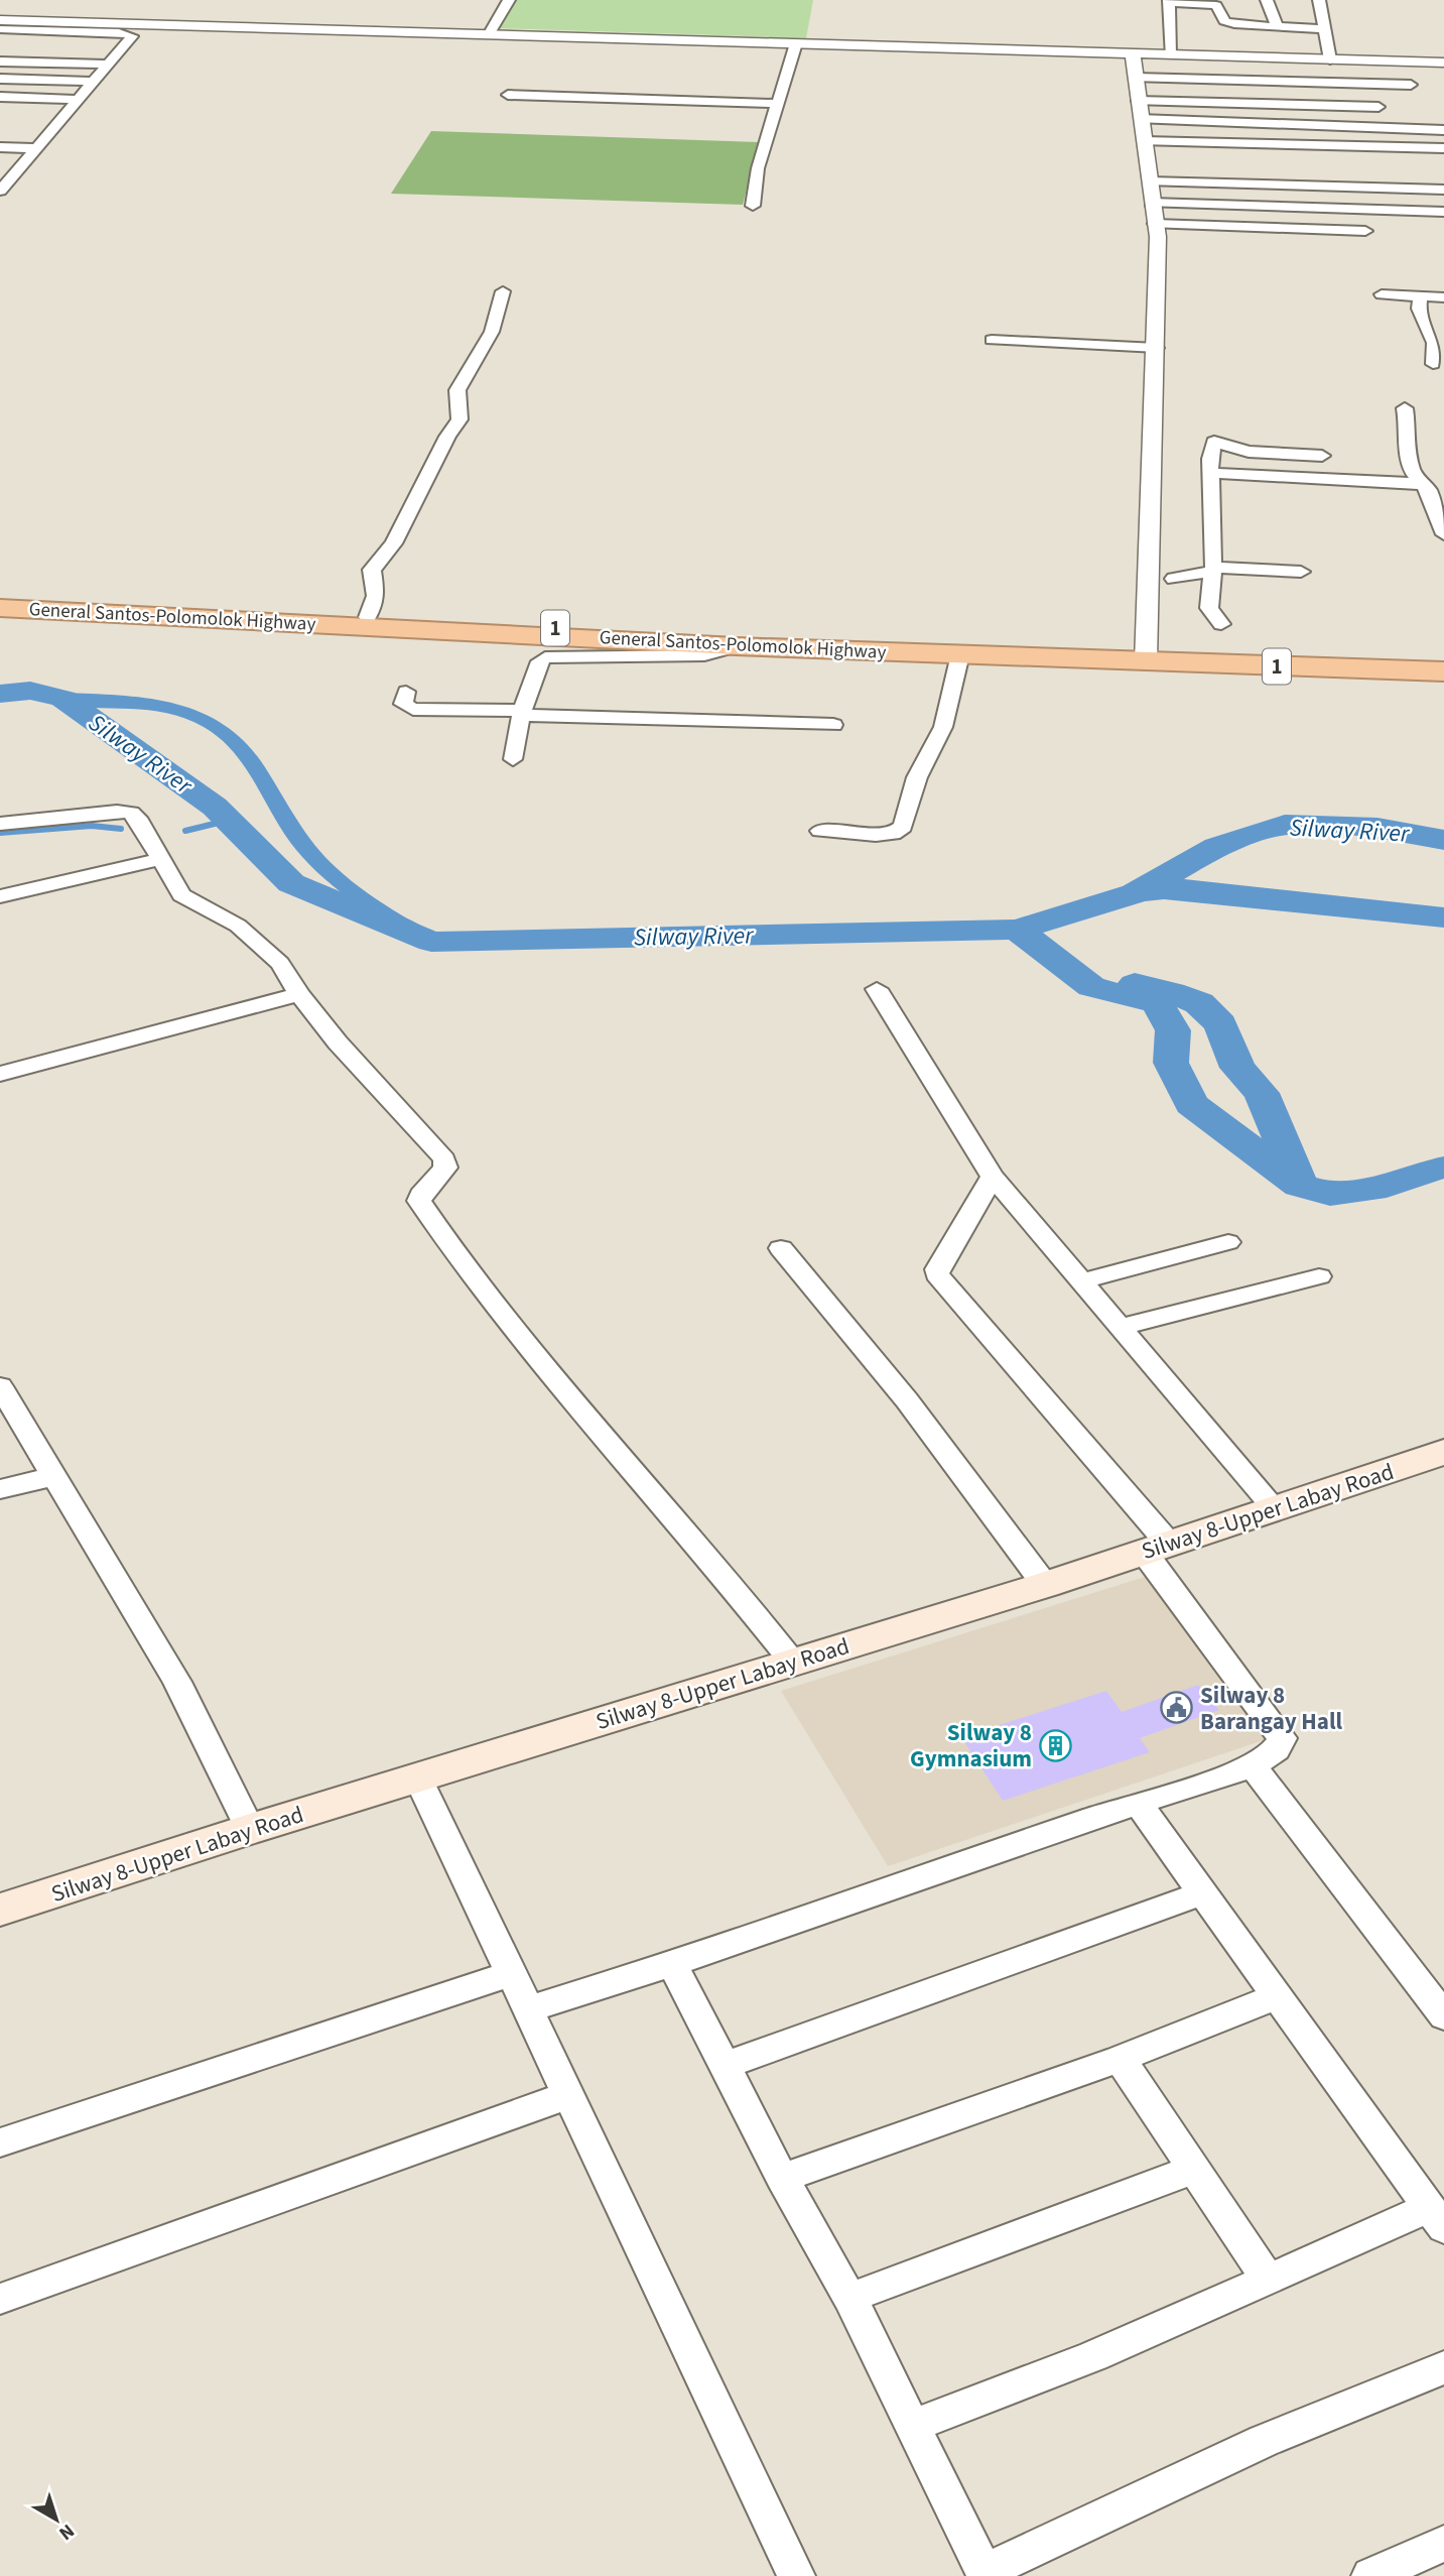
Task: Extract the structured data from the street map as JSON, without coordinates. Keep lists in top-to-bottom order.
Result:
{
  "streets": {
    "highway": ["General Santos-Polomolok Highway", "1"],
    "main road": ["Silway 8-Upper Labay Road"]
  },
  "crossings": [
    ["General Santos-Polomolok Highway", "1"]
  ],
  "water": ["Silway River"],
  "places": {
    "public building": ["Silway 8 Barangay Hall"],
    "building": ["Silway 8 Gymnasium"]
  },
  "north": "bottom right"
}
